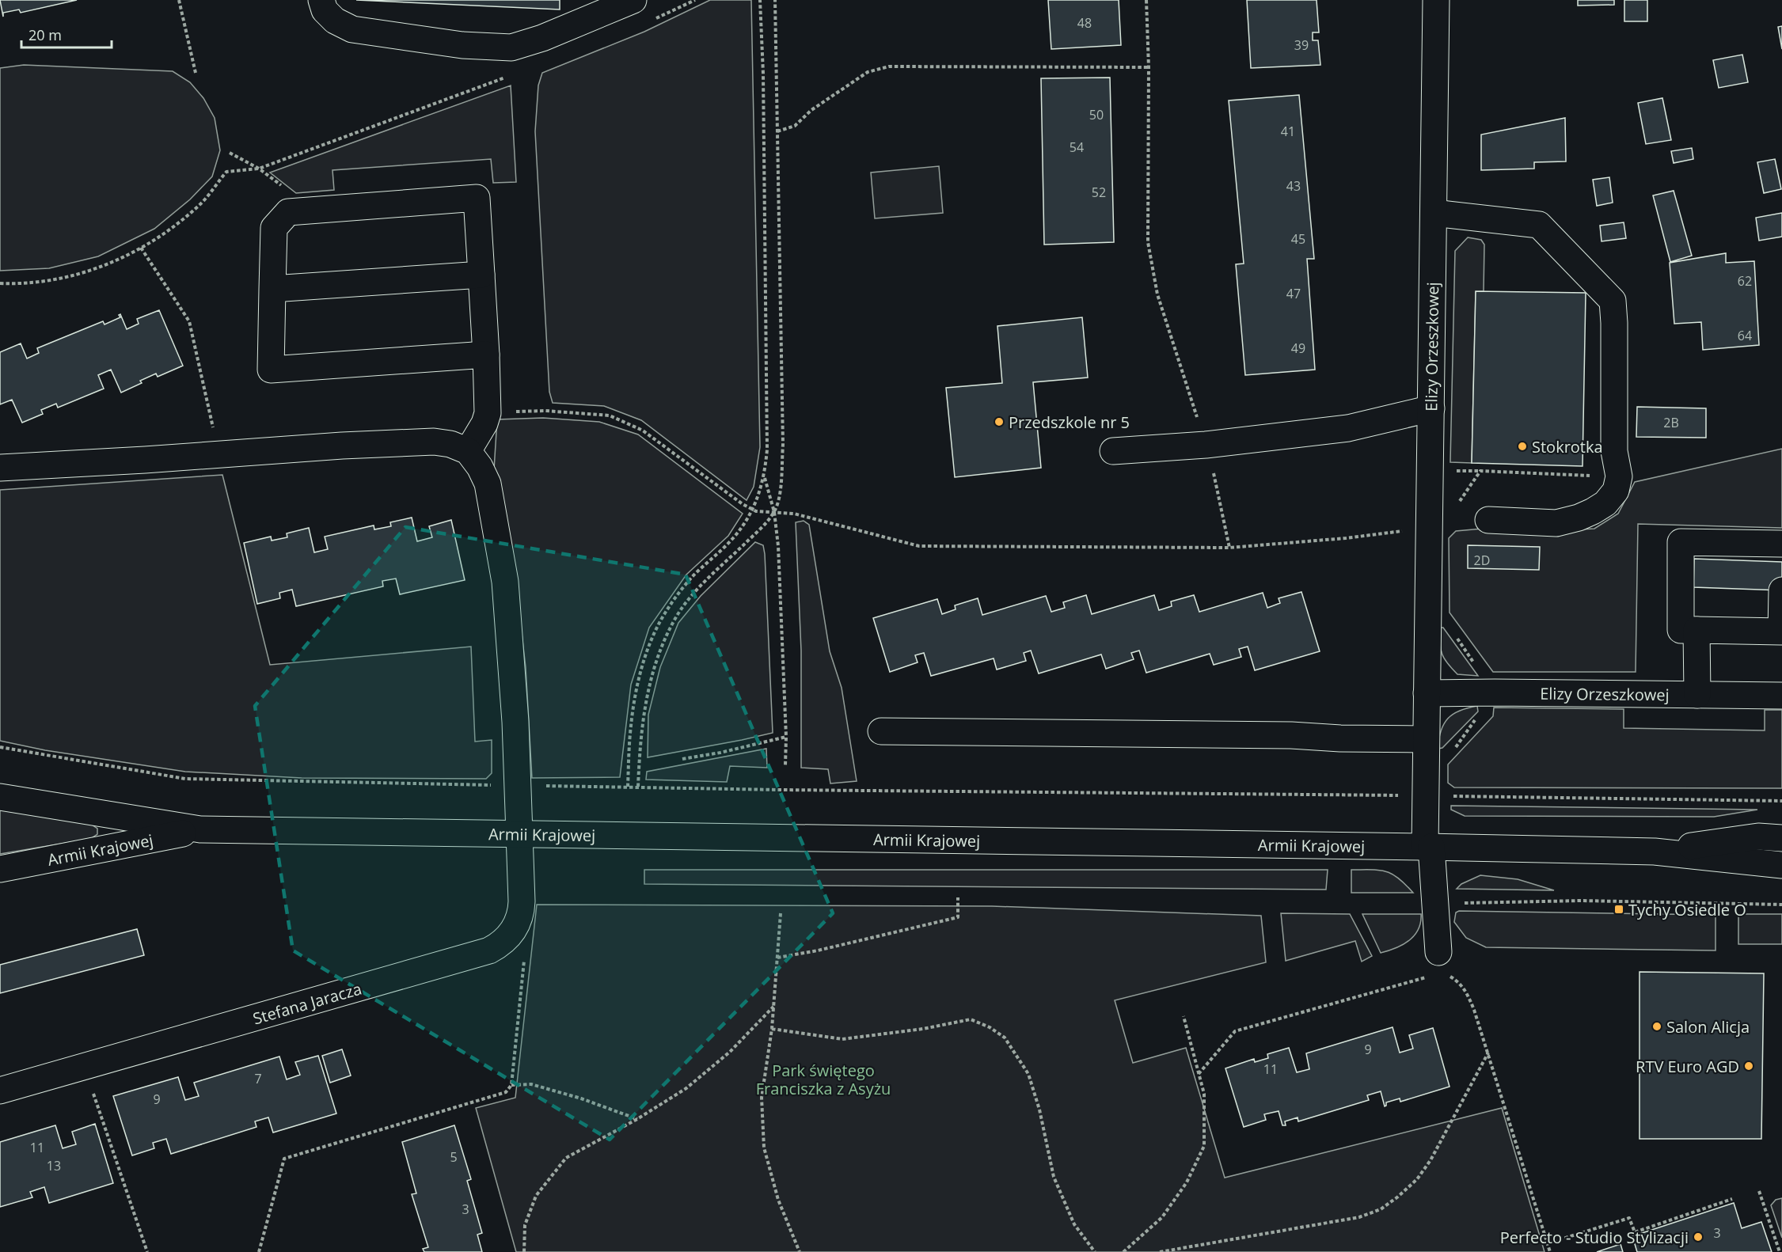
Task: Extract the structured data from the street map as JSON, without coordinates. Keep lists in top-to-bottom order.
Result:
{
  "streets": {
    "street": ["Elizy Orzeszkowej", "Armii Krajowej", "Stefana Jaracza"]
  },
  "crossings": [
    ["Elizy Orzeszkowej", "Armii Krajowej"],
    ["Armii Krajowej", "Stefana Jaracza"]
  ],
  "parks": ["Park świętego Franciszka z Asyżu"],
  "places": {
    "other": [
      "Przedszkole nr 5",
      "Stokrotka",
      "Salon Alicja",
      "RTV Euro AGD",
      "Perfecto - Studio Stylizacji"
    ],
    "transit": ["Tychy Osiedle O"]
  },
  "house_numbers": [
    "48",
    "39",
    "50",
    "41",
    "54",
    "43",
    "52",
    "45",
    "62",
    "47",
    "64",
    "49",
    "2B",
    "2D",
    "9",
    "11",
    "7",
    "9",
    "11",
    "5",
    "13",
    "3",
    "3"
  ],
  "scale_bar": "20 m"
}
